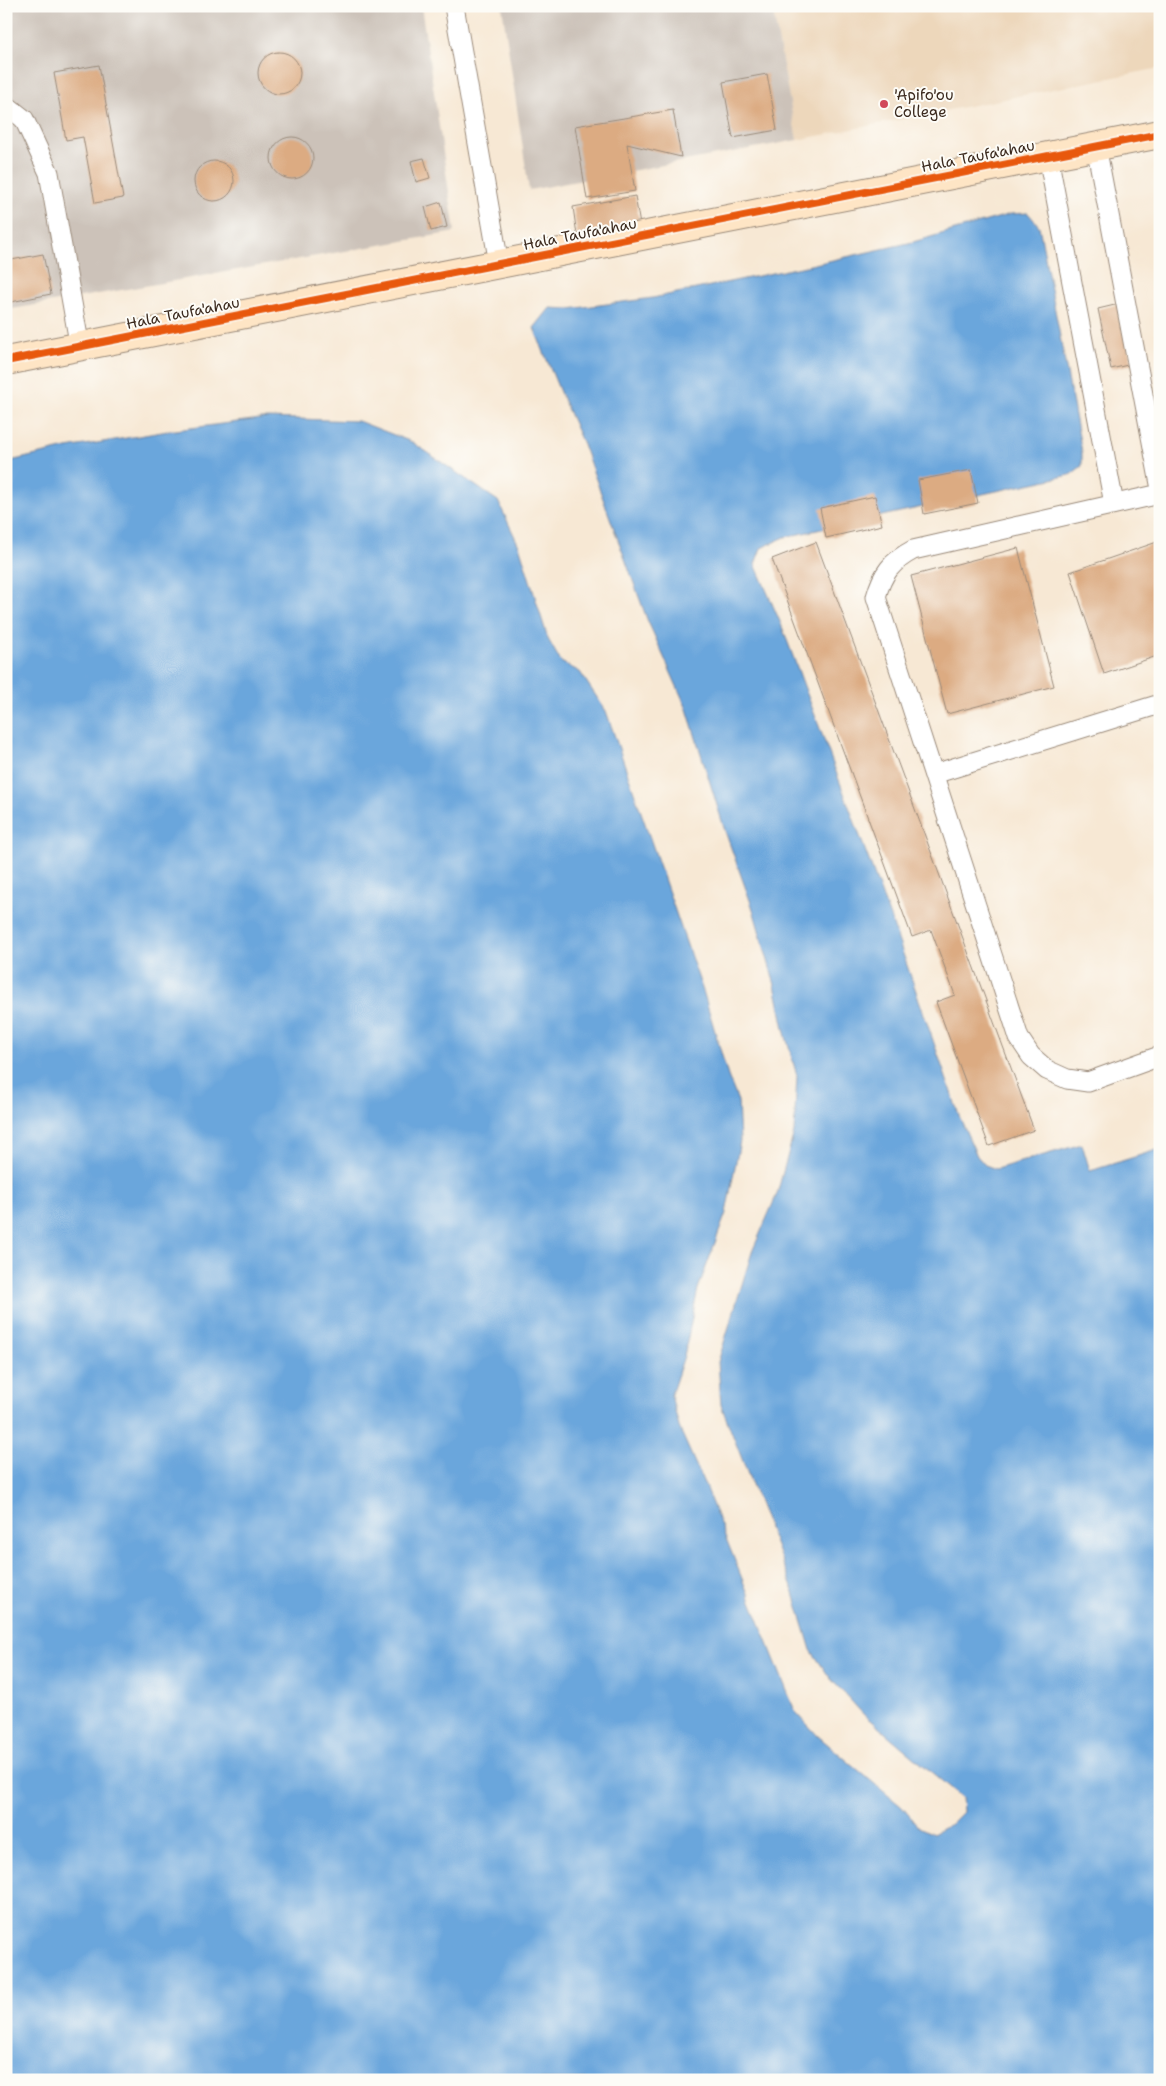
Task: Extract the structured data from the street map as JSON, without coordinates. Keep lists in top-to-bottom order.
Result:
{
  "streets": {
    "street": ["Hala Taufa'ahau"]
  },
  "places": ["'Apifo'ou College"]
}
